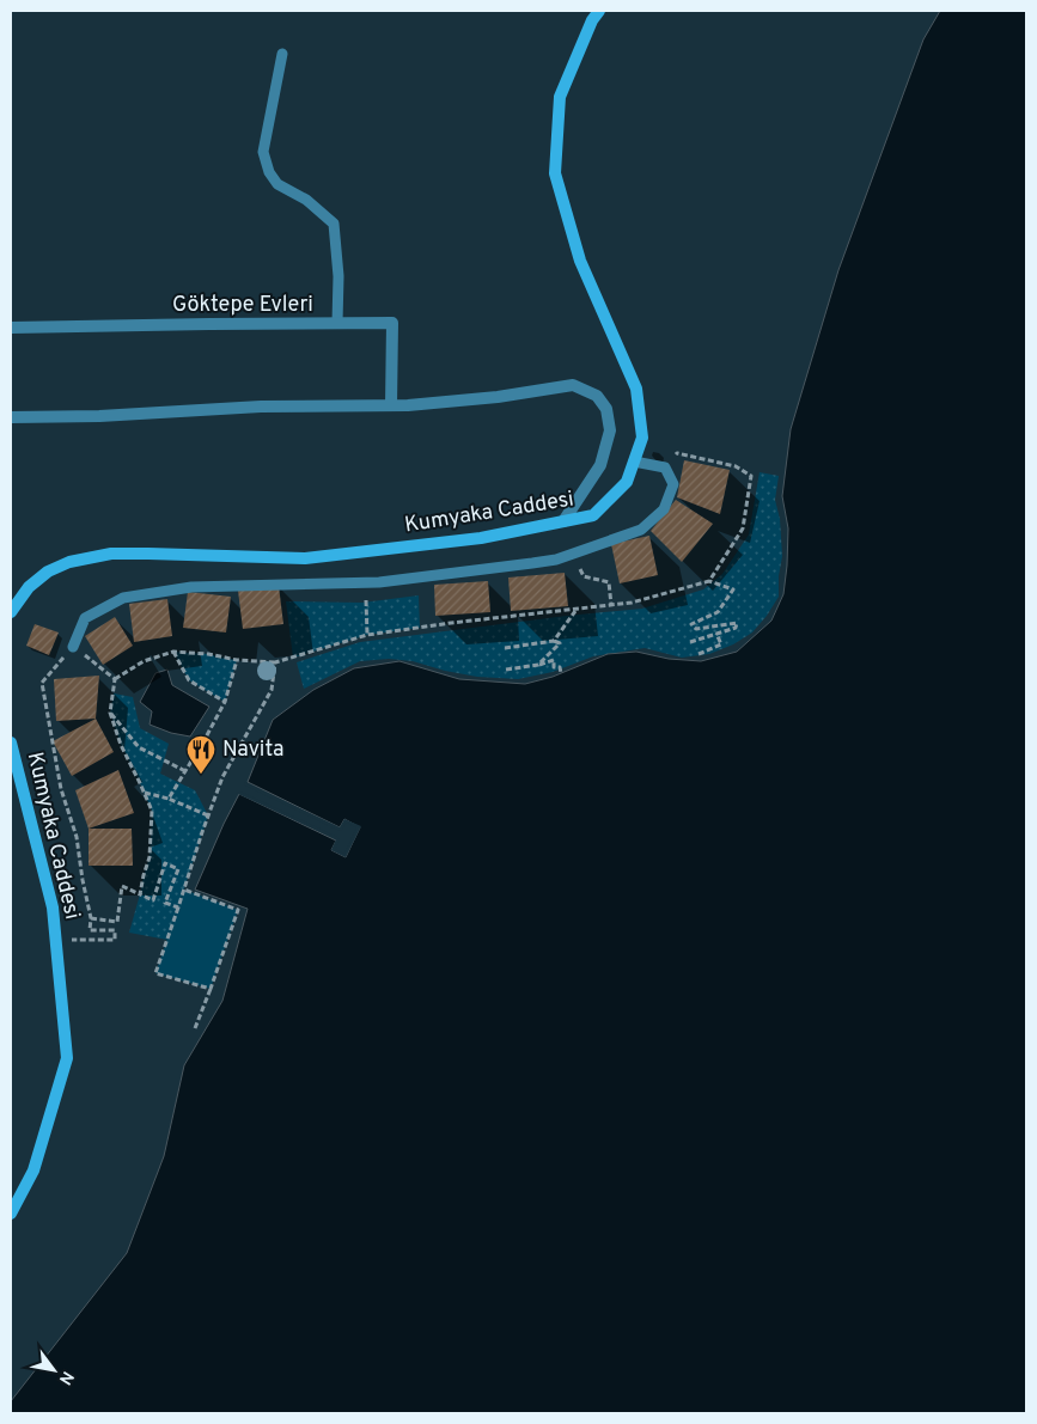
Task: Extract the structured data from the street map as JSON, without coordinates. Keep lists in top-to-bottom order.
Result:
{
  "streets": {
    "main road": ["Kumyaka Caddesi"],
    "street": ["Göktepe Evleri"]
  },
  "places": {
    "restaurant": ["Navita"]
  },
  "north": "bottom right"
}
